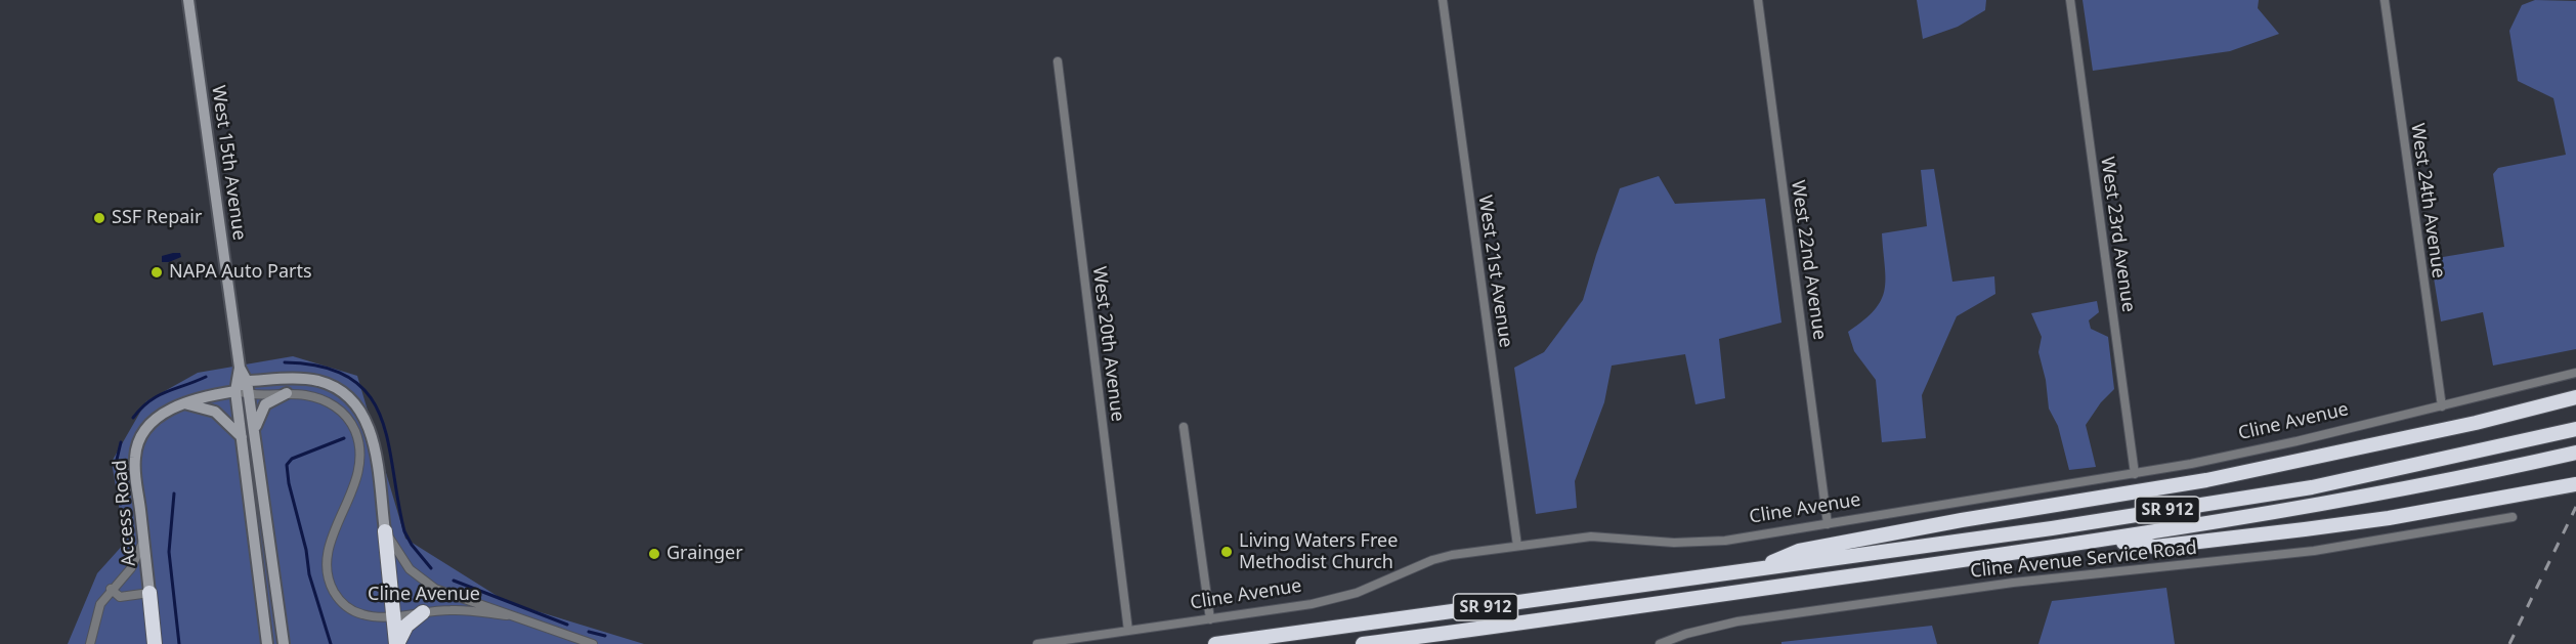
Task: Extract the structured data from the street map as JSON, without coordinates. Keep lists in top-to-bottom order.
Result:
{
  "streets": {
    "highway": ["SR 912"],
    "main road": ["West 15th Avenue", "Cline Avenue", "Access Road"],
    "street": [
      "West 24th Avenue",
      "West 23rd Avenue",
      "West 22nd Avenue",
      "West 21st Avenue",
      "West 20th Avenue",
      "Cline Avenue Service Road"
    ]
  },
  "crossings": [
    ["West 15th Avenue", "Cline Avenue"],
    ["West 15th Avenue", "Access Road"],
    ["West 24th Avenue", "Cline Avenue"],
    ["West 23rd Avenue", "Cline Avenue"],
    ["West 22nd Avenue", "Cline Avenue"],
    ["West 21st Avenue", "Cline Avenue"],
    ["West 20th Avenue", "Cline Avenue"],
    ["Cline Avenue", "Access Road"]
  ],
  "places": [
    "SSF Repair",
    "NAPA Auto Parts",
    "Living Waters Free Methodist Church",
    "Grainger"
  ]
}
